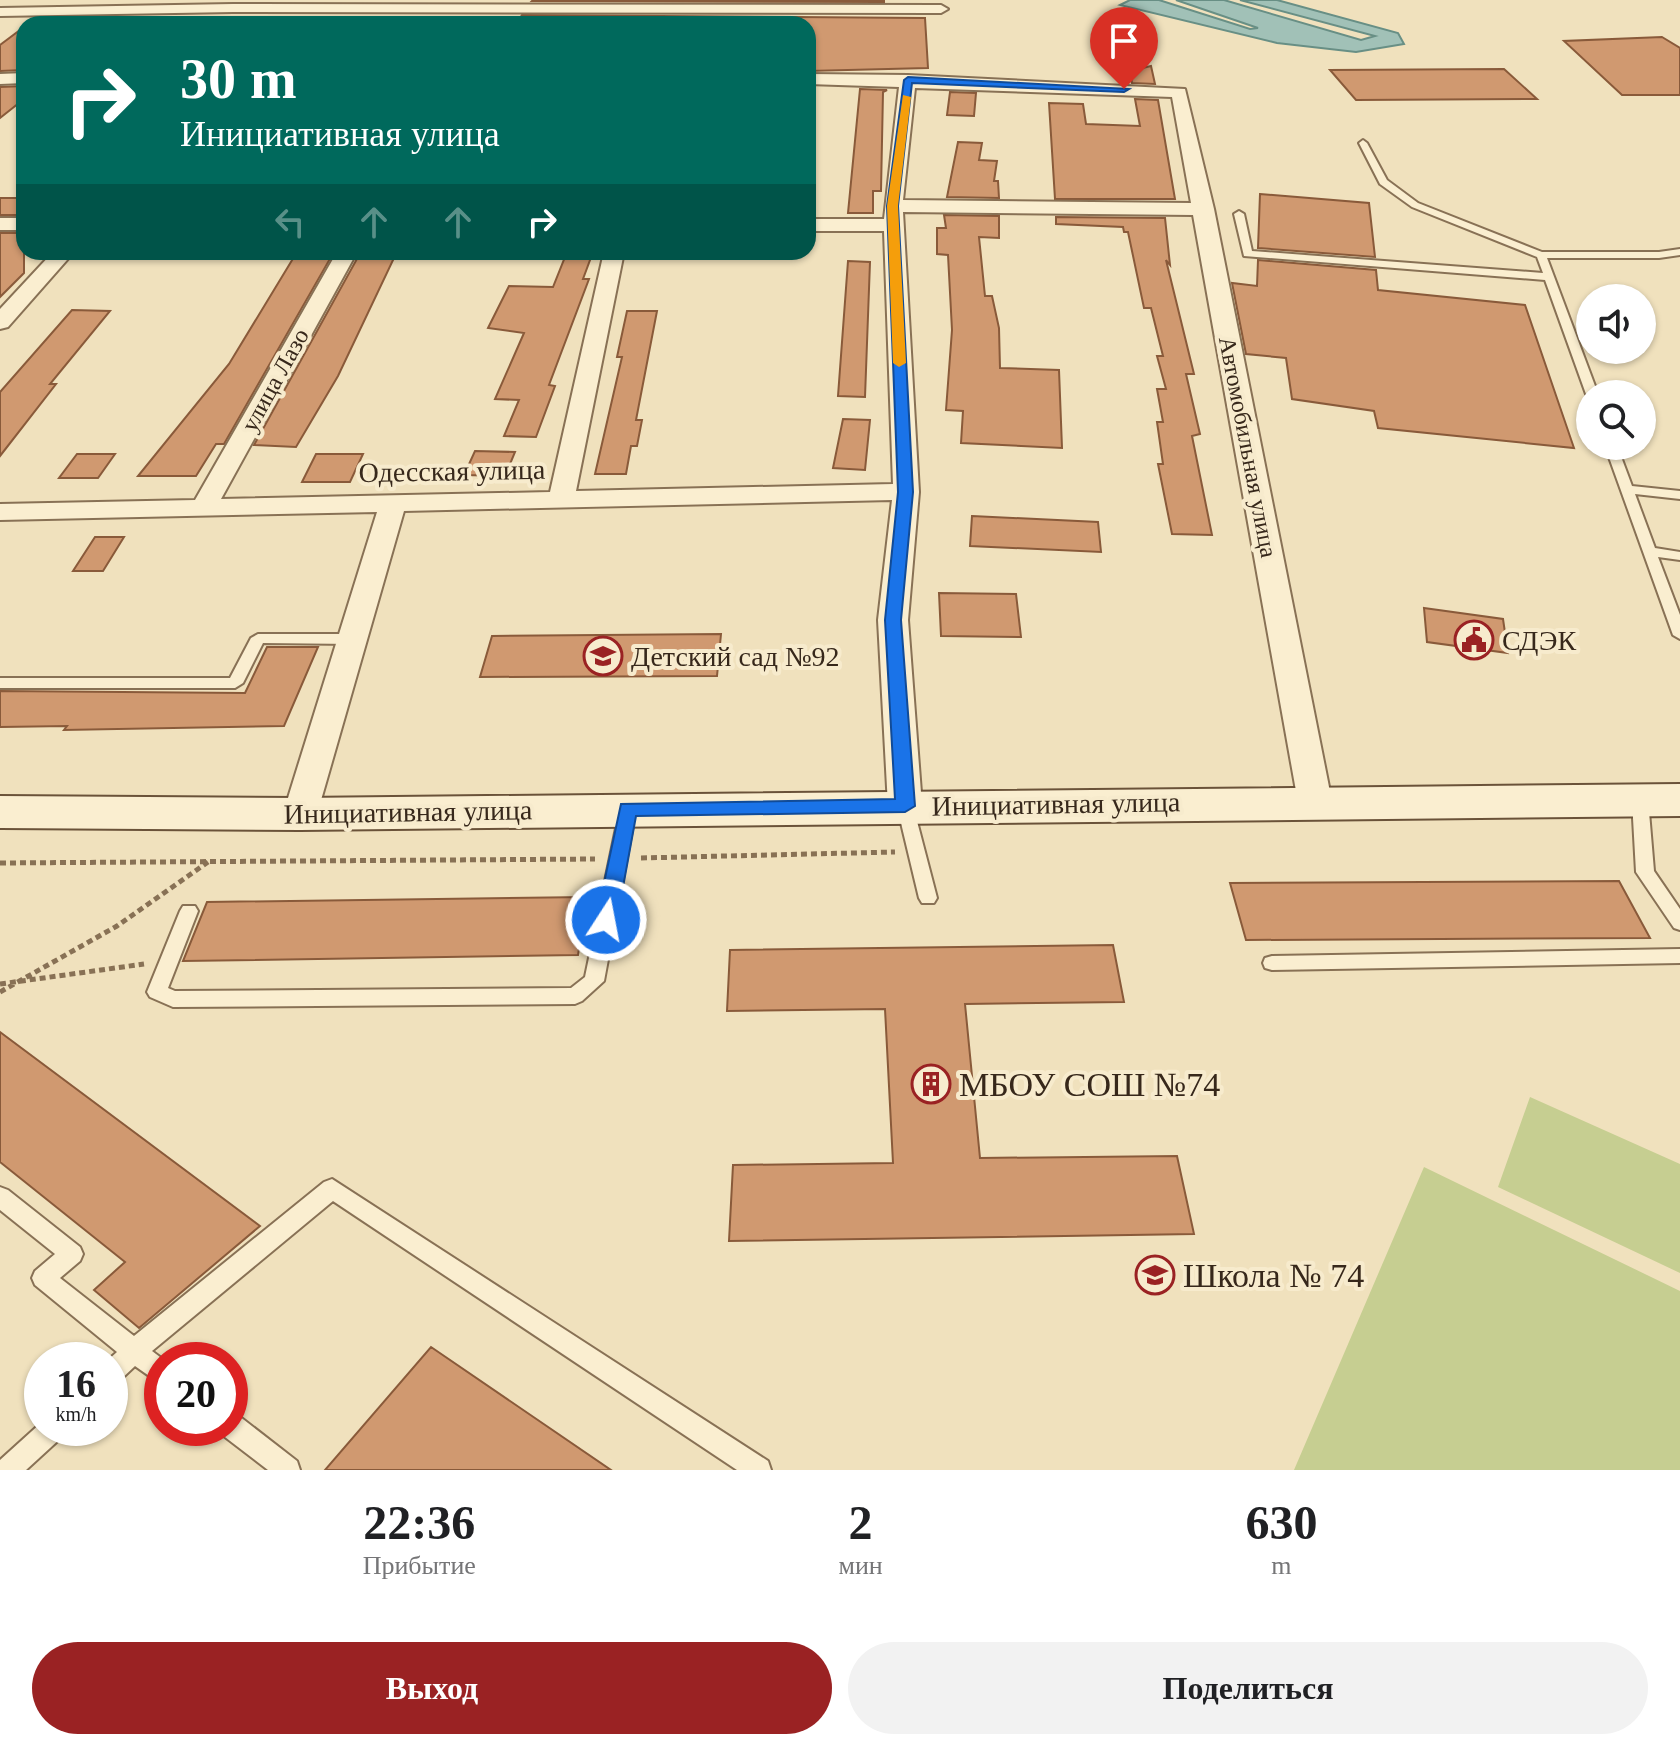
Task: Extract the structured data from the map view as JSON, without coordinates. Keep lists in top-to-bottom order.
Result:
{
  "streets": {
    "main road": ["Инициативная улица"],
    "street": ["улица Лазо", "Автомобильная улица", "Одесская улица"]
  },
  "crossings": [
    ["улица Лазо", "Одесская улица"],
    ["Автомобильная улица", "Инициативная улица"]
  ],
  "places": {
    "public building": ["СДЭК"],
    "school or university": ["Детский сад №92", "Школа № 74"],
    "building": ["МБОУ СОШ №74"]
  },
  "page": {
    "turn": ["30 m", "Инициативная улица"],
    "speed": "16 km/h",
    "limit": "20",
    "eta": [
      "22:36",
      "Прибытие",
      "2",
      "мин",
      "630",
      "m"
    ],
    "buttons": ["Выход", "Поделиться"]
  }
}
